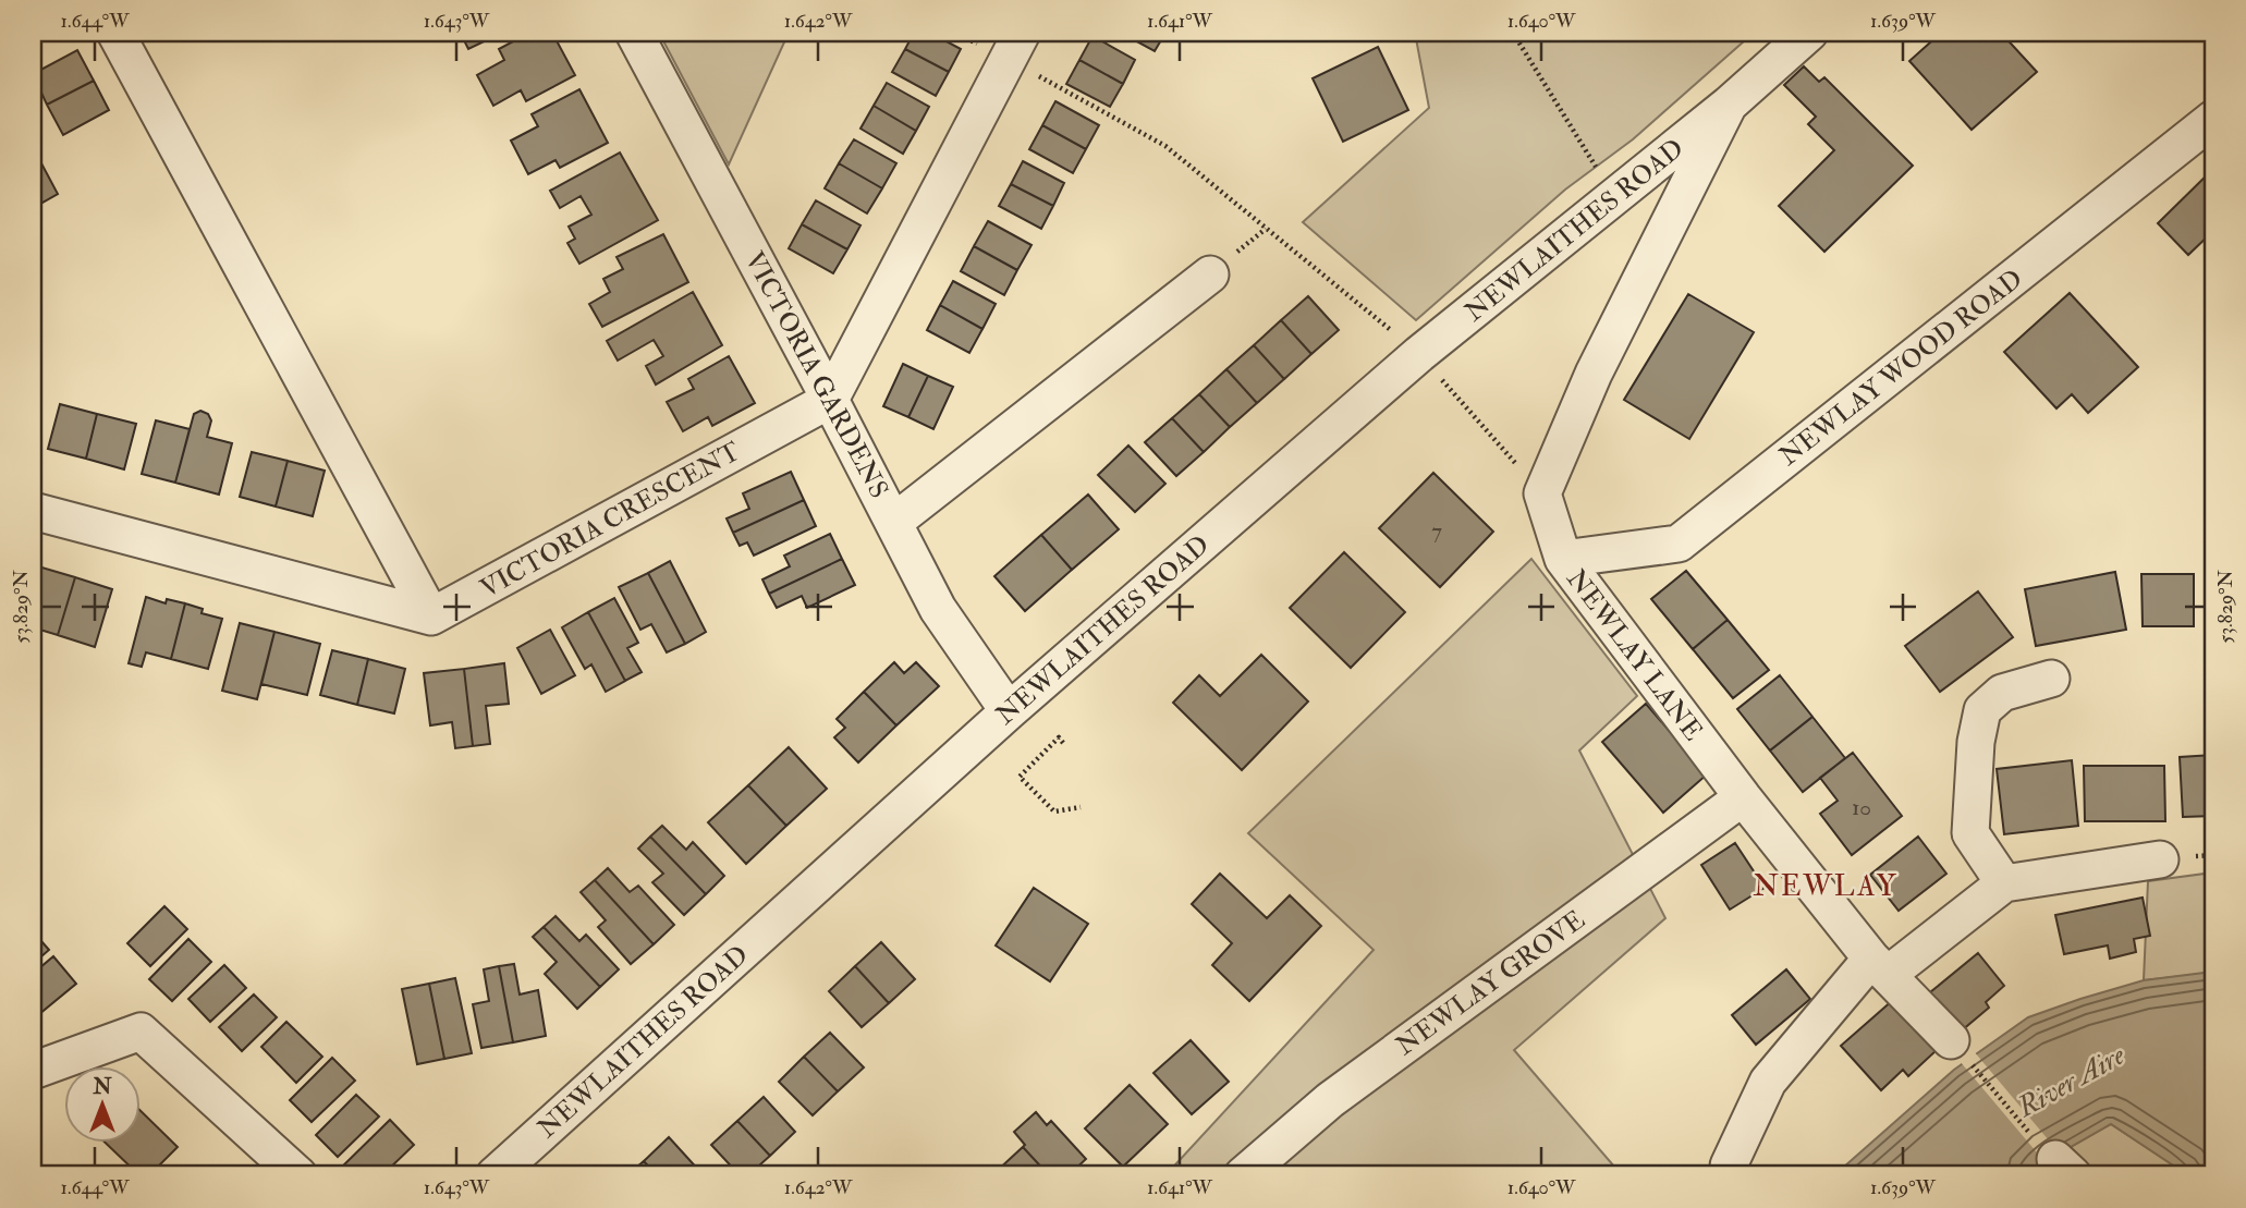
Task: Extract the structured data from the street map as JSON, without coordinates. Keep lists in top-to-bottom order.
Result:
{
  "streets": {
    "street": [
      "NEWLAITHES ROAD",
      "NEWLAY WOOD ROAD",
      "VICTORIA GARDENS",
      "VICTORIA CRESCENT",
      "NEWLAY LANE",
      "NEWLAY GROVE"
    ]
  },
  "crossings": [
    ["NEWLAITHES ROAD", "VICTORIA GARDENS"],
    ["NEWLAY WOOD ROAD", "NEWLAY LANE"],
    ["VICTORIA GARDENS", "VICTORIA CRESCENT"],
    ["NEWLAY LANE", "NEWLAY GROVE"]
  ],
  "districts": ["NEWLAY"],
  "water": ["River Aire"],
  "house_numbers": ["7", "10"],
  "north": "top",
  "coordinates": [
    "1.644°W",
    "1.643°W",
    "1.642°W",
    "1.641°W",
    "1.640°W",
    "1.639°W",
    "53.829°N"
  ]
}
